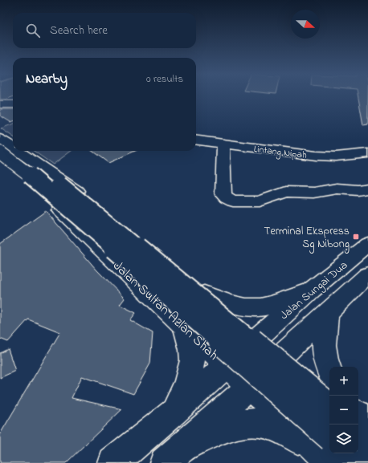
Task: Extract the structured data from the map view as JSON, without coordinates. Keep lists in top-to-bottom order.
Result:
{
  "streets": {
    "main road": ["Lintang Nipah", "Jalan Sungai Dua", "Jalan Sultan Azlan Shah"]
  },
  "crossings": [
    ["Jalan Sungai Dua", "Jalan Sultan Azlan Shah"]
  ],
  "places": {
    "transit": ["Terminal Ekspress Sg Nibong"]
  },
  "north": "right",
  "page": {
    "search": "Search here",
    "heading": ["Nearby", "0 results"],
    "map_buttons": ["+", "−"]
  }
}
